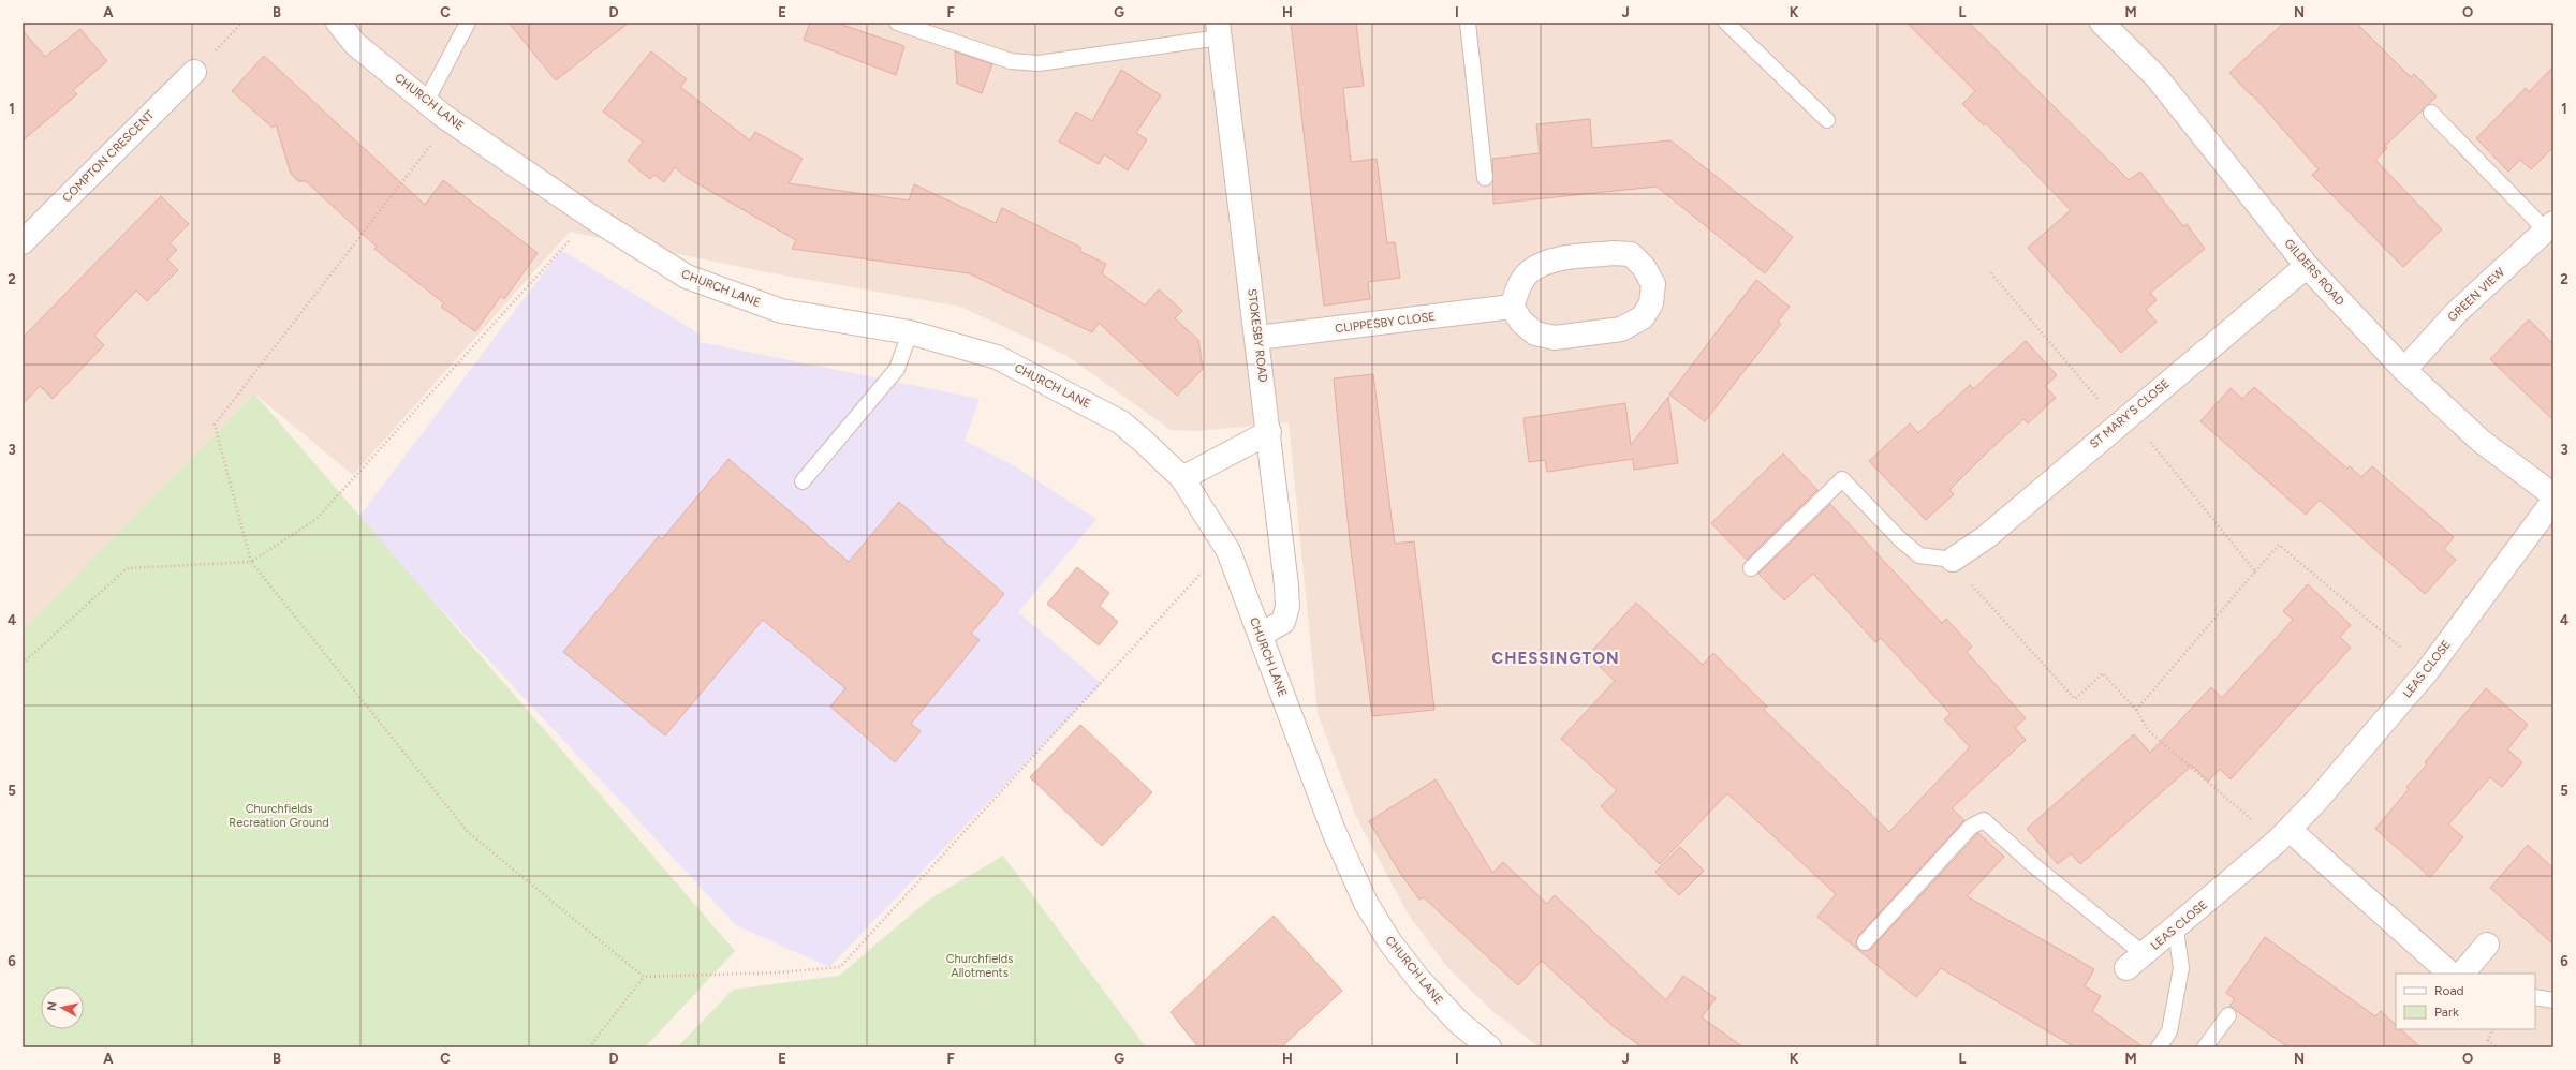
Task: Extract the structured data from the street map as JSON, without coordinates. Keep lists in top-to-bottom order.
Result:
{
  "streets": {
    "street": [
      "CHURCH LANE",
      "COMPTON CRESCENT",
      "GILDERS ROAD",
      "GREEN VIEW",
      "CLIPPESBY CLOSE",
      "STOKESBY ROAD",
      "ST MARY'S CLOSE",
      "LEAS CLOSE"
    ]
  },
  "crossings": [
    ["CHURCH LANE", "STOKESBY ROAD"],
    ["GILDERS ROAD", "GREEN VIEW"],
    ["GILDERS ROAD", "ST MARY'S CLOSE"],
    ["CLIPPESBY CLOSE", "STOKESBY ROAD"]
  ],
  "districts": ["CHESSINGTON"],
  "parks": ["Churchfields Recreation Ground", "Churchfields Allotments"],
  "legend": ["Road", "Park"],
  "north": "left",
  "grid": {
    "columns": [
      "A",
      "B",
      "C",
      "D",
      "E",
      "F",
      "G",
      "H",
      "I",
      "J",
      "K",
      "L",
      "M",
      "N",
      "O"
    ],
    "rows": [
      "1",
      "2",
      "3",
      "4",
      "5",
      "6"
    ]
  }
}
